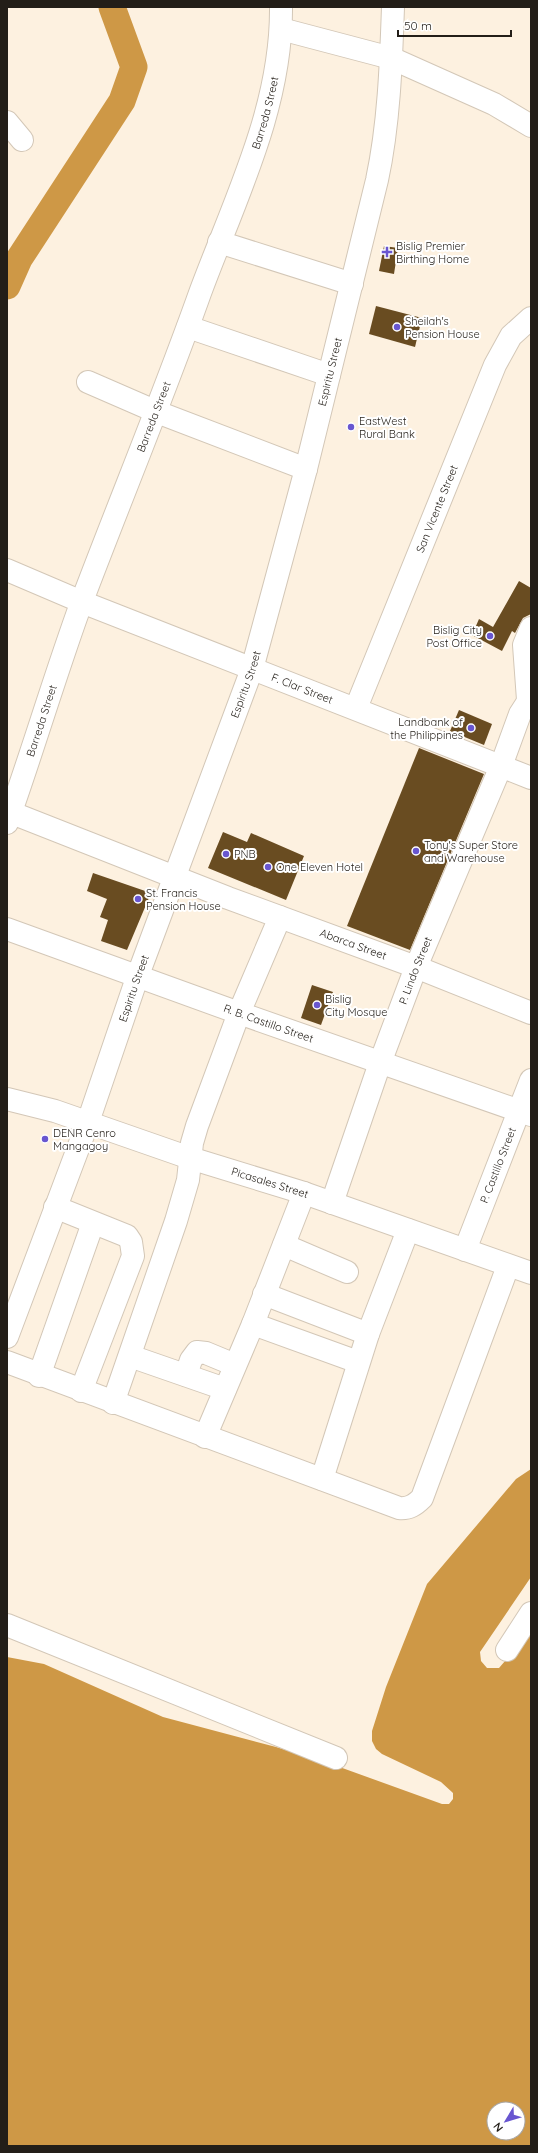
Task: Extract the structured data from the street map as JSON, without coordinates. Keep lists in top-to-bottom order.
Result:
{
  "streets": {
    "street": [
      "Barreda Street",
      "Espiritu Street",
      "San Vicente Street",
      "F. Clar Street",
      "Abarca Street",
      "P. Lindo Street",
      "R. B. Castillo Street",
      "P. Castillo Street",
      "Picasales Street"
    ]
  },
  "crossings": [
    ["Barreda Street", "F. Clar Street"],
    ["Barreda Street", "Abarca Street"],
    ["Espiritu Street", "F. Clar Street"],
    ["Espiritu Street", "Abarca Street"],
    ["Espiritu Street", "R. B. Castillo Street"],
    ["Espiritu Street", "Picasales Street"],
    ["San Vicente Street", "F. Clar Street"],
    ["F. Clar Street", "P. Lindo Street"],
    ["Abarca Street", "P. Lindo Street"],
    ["P. Lindo Street", "R. B. Castillo Street"],
    ["P. Lindo Street", "Picasales Street"],
    ["R. B. Castillo Street", "P. Castillo Street"],
    ["P. Castillo Street", "Picasales Street"]
  ],
  "places": {
    "health": ["Bislig Premier Birthing Home"],
    "other": [
      "Sheilah's Pension House",
      "EastWest Rural Bank",
      "Bislig City Post Office",
      "Landbank of the Philippines",
      "Tony's Super Store and Warehouse",
      "PNB",
      "One Eleven Hotel",
      "St. Francis Pension House",
      "Bislig City Mosque",
      "DENR Cenro Mangagoy"
    ]
  },
  "scale_bar": "50 m",
  "north": "bottom left"
}
